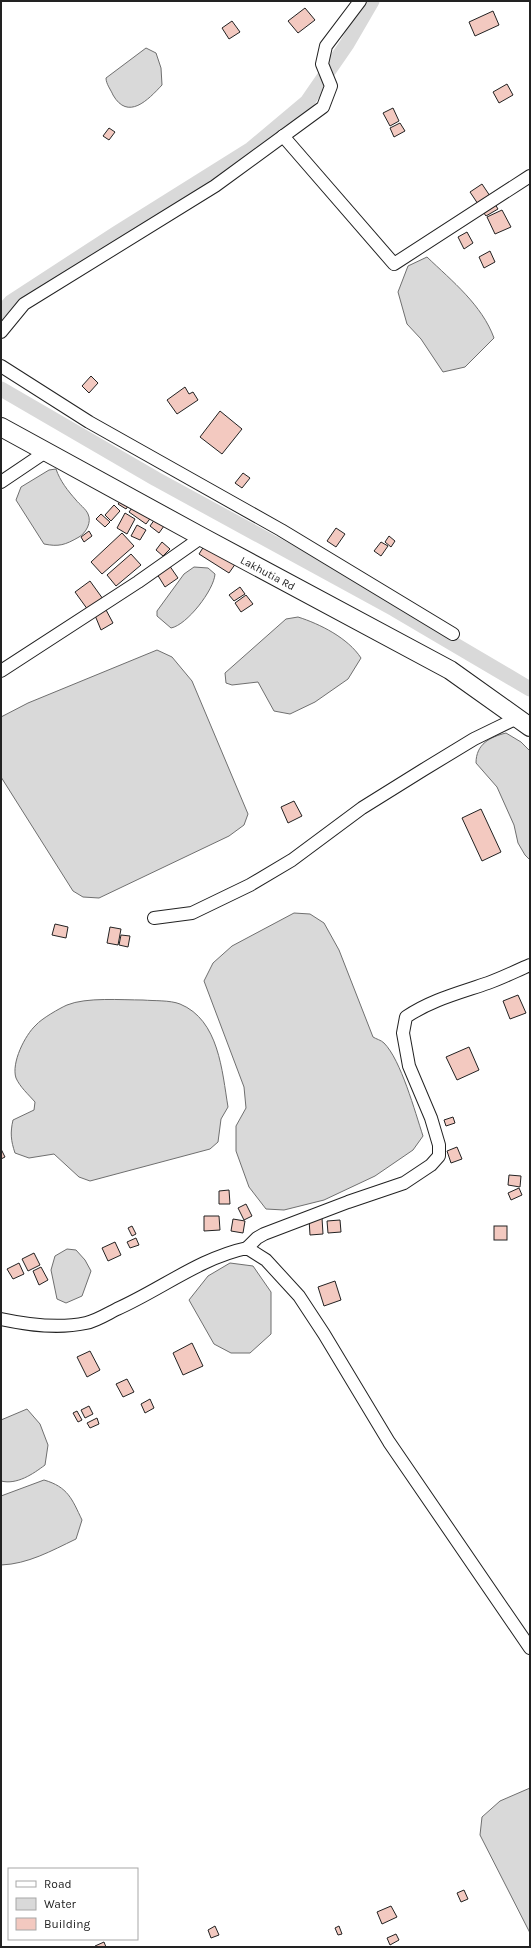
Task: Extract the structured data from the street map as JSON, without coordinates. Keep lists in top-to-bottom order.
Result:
{
  "streets": {
    "street": ["Lakhutia Rd"]
  },
  "legend": ["Road", "Water", "Building"]
}
